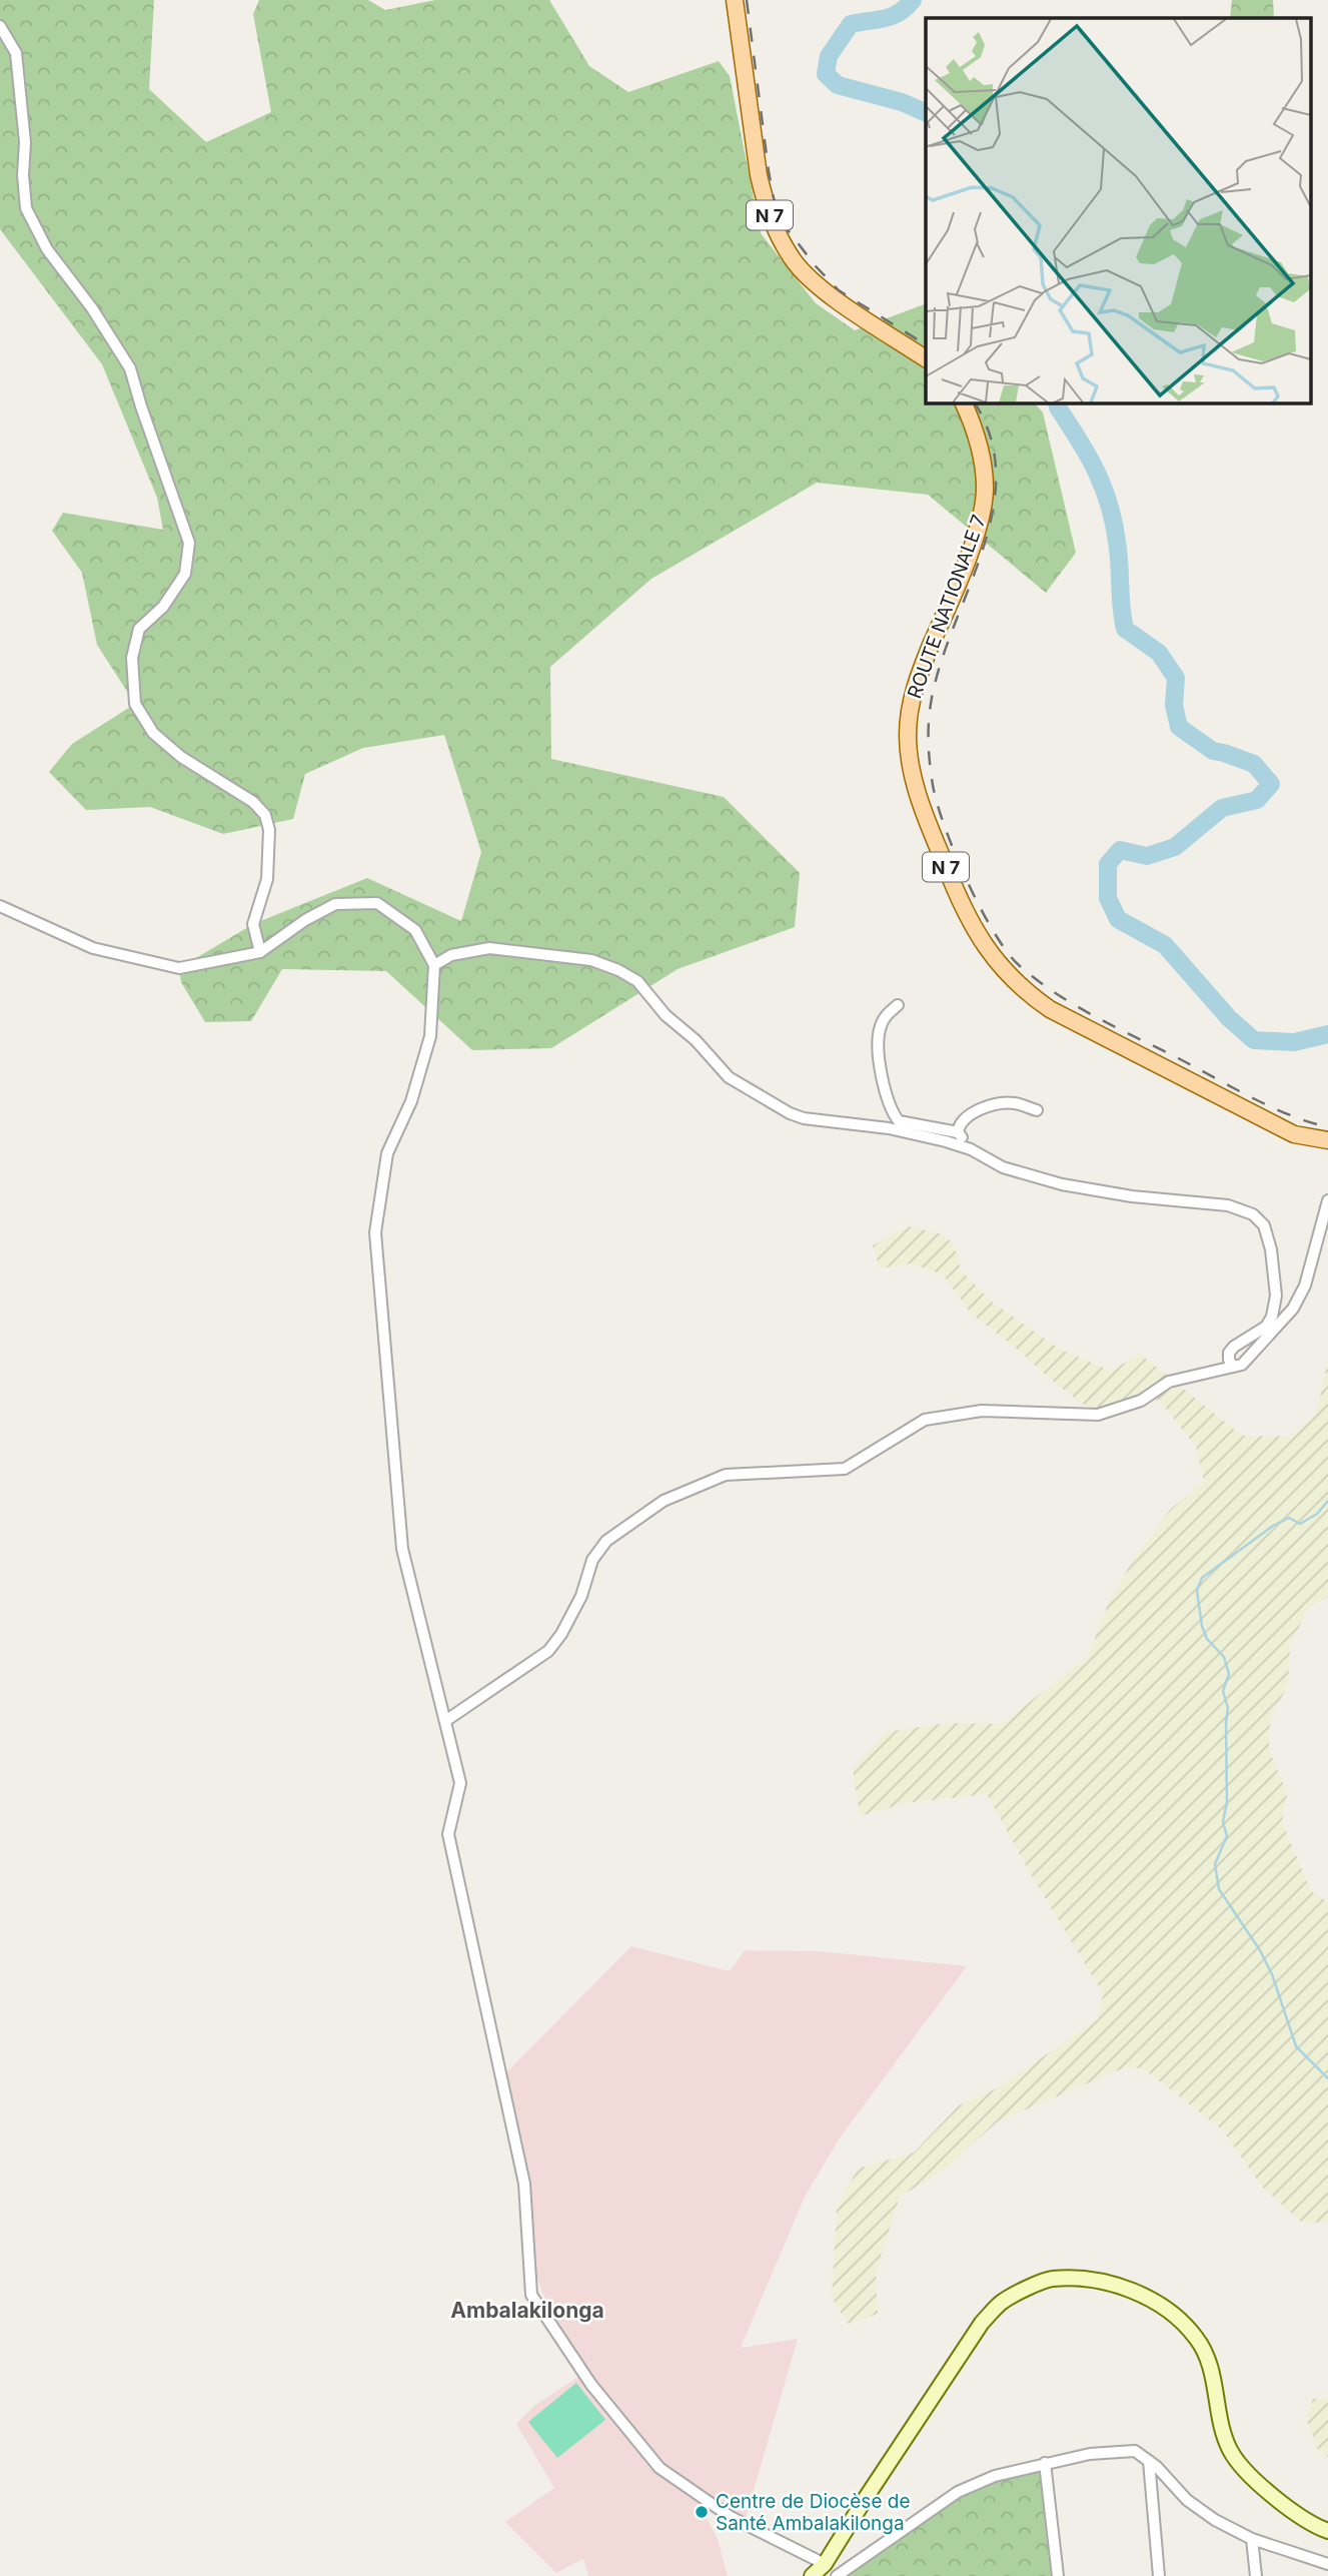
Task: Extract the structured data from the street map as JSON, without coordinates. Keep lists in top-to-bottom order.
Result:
{
  "streets": {
    "main road": ["N 7", "ROUTE NATIONALE 7"]
  },
  "districts": ["Ambalakilonga"],
  "places": ["Centre de Diocèse de Santé Ambalakilonga"]
}
